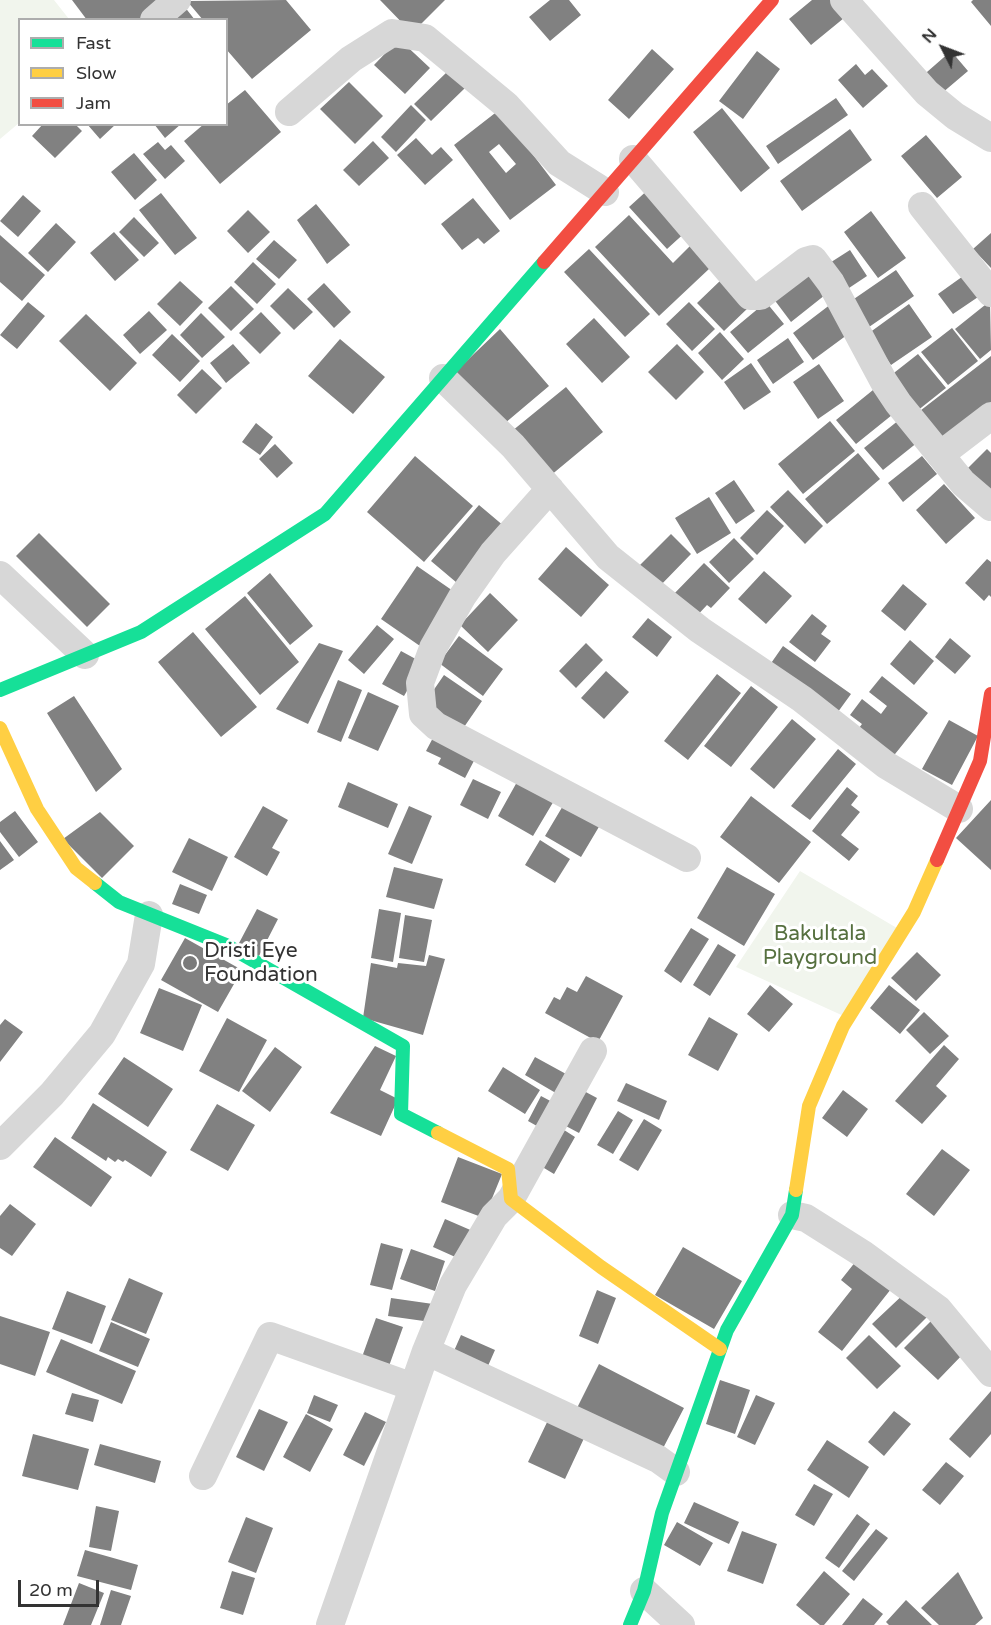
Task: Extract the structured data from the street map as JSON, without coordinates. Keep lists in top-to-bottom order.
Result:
{
  "parks": ["Bakultala Playground"],
  "places": ["Dristi Eye Foundation"],
  "legend": ["Fast", "Slow", "Jam"],
  "scale_bar": "20 m",
  "north": "top left"
}
